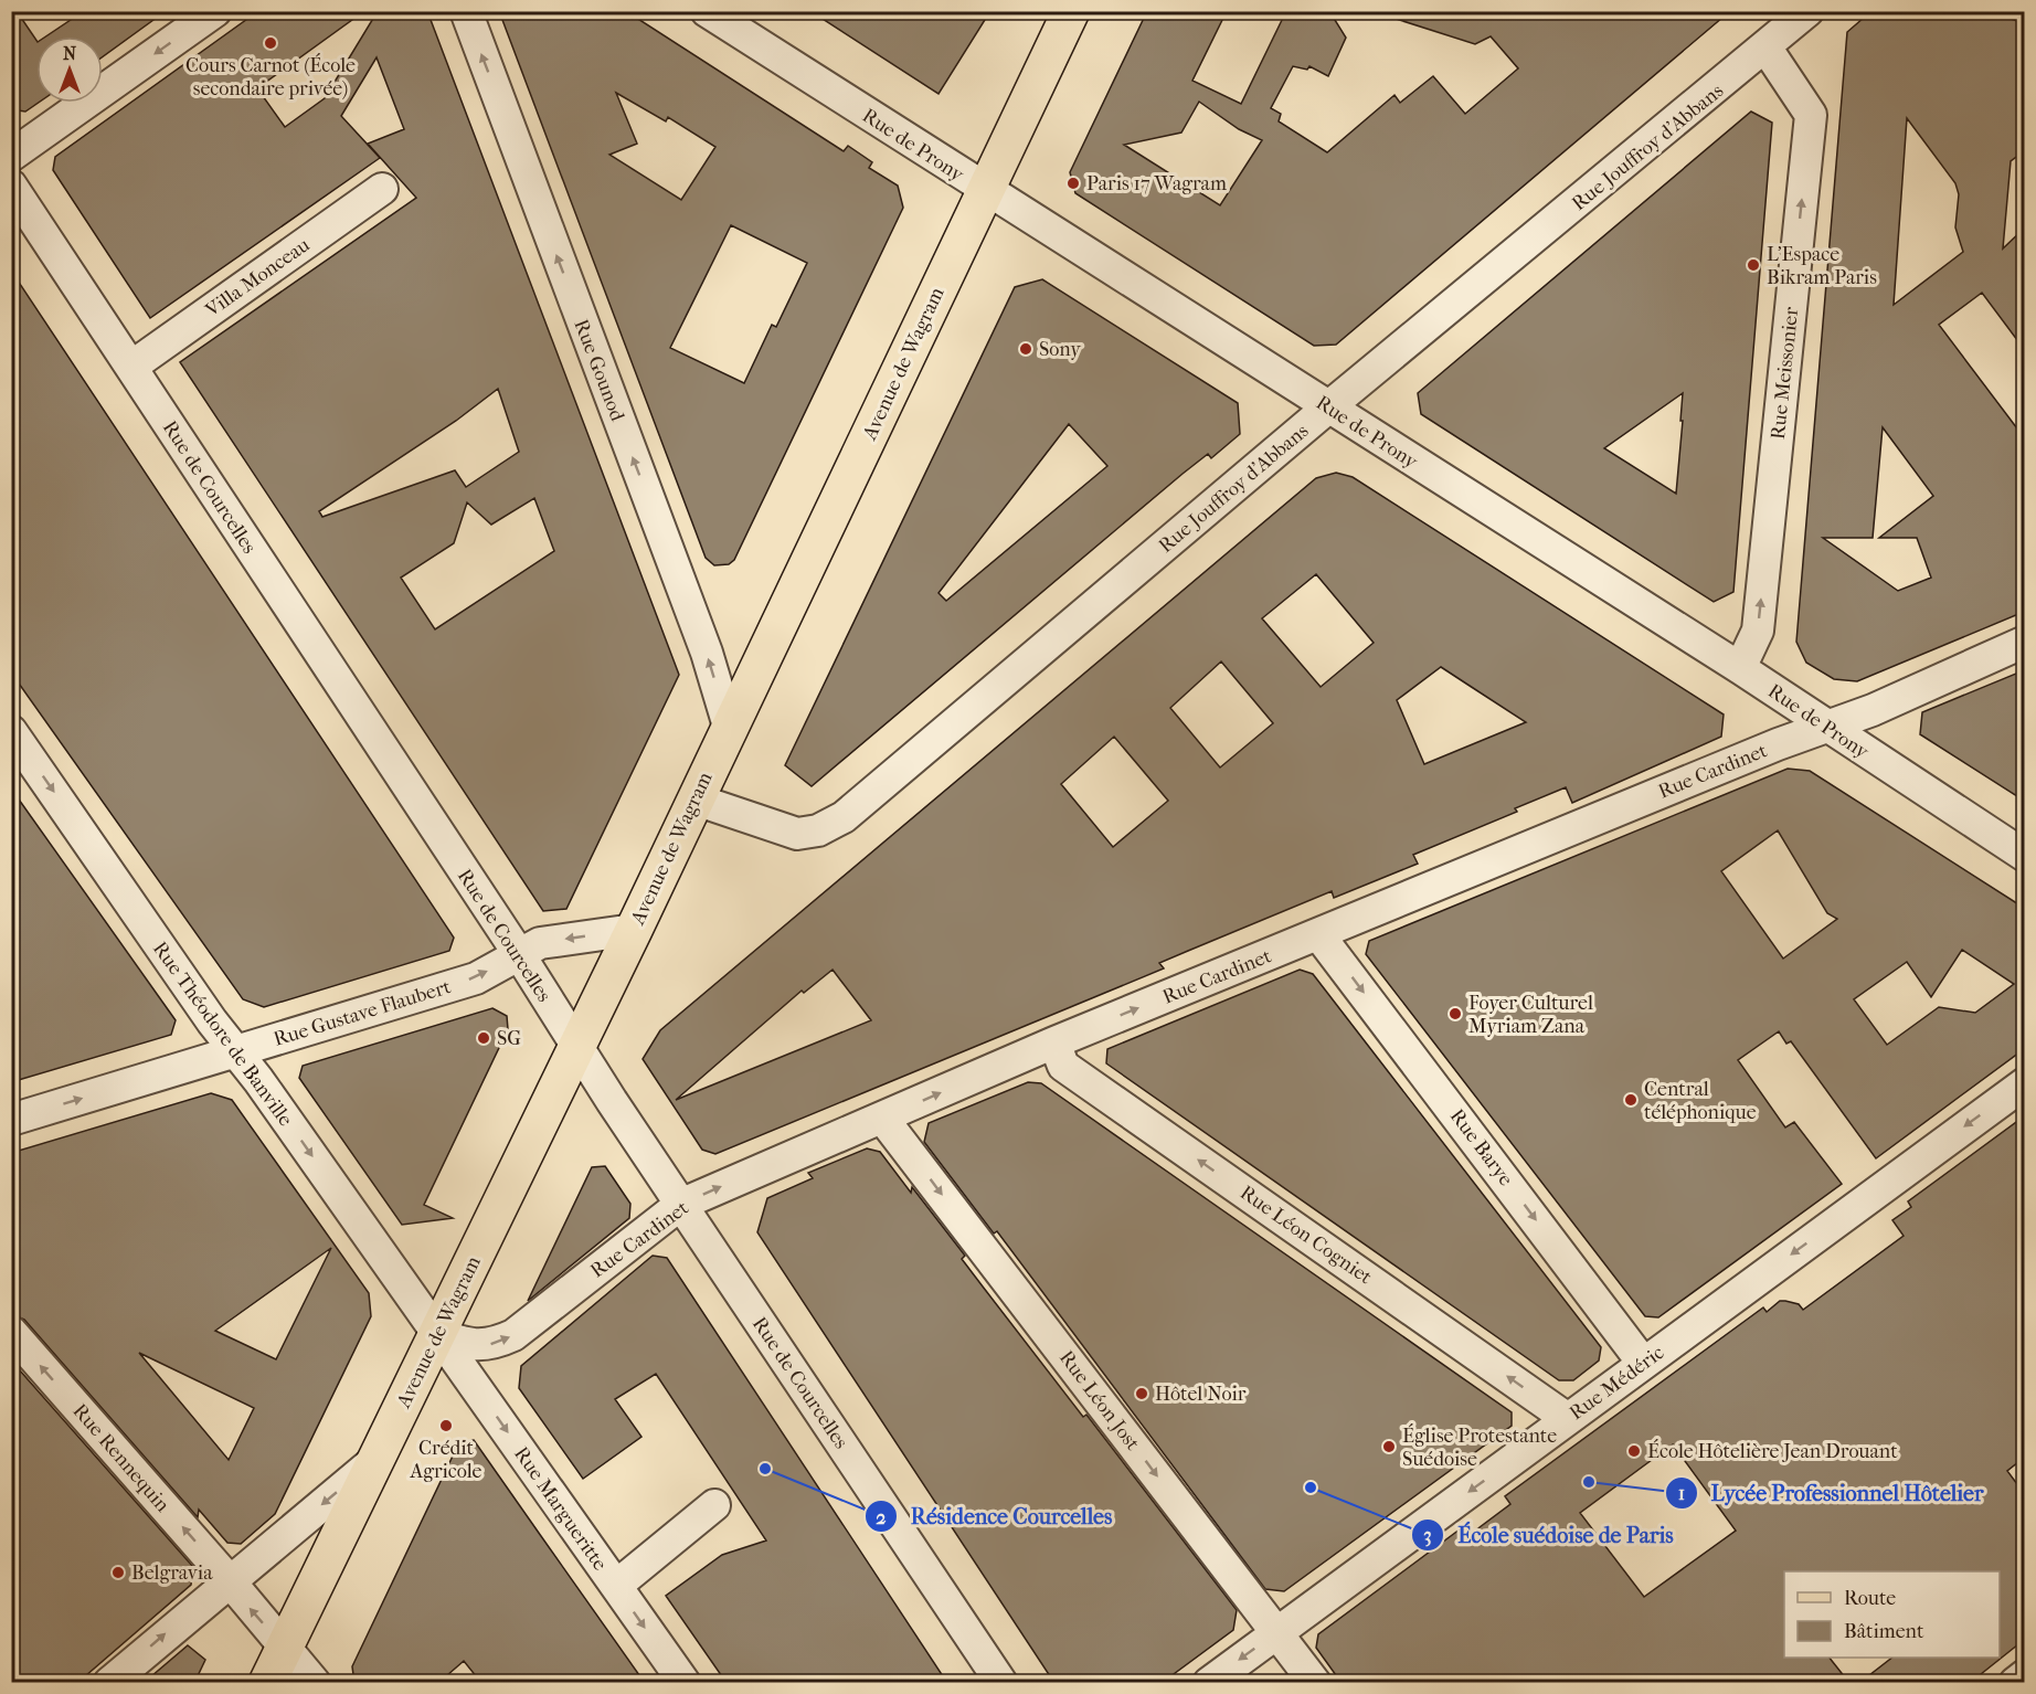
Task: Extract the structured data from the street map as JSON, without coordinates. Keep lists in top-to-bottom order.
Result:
{
  "streets": {
    "main road": ["Avenue de Wagram"],
    "street": [
      "Rue de Prony",
      "Rue Jouffroy d'Abbans",
      "Villa Monceau",
      "Rue Gounod",
      "Rue Meissonier",
      "Rue de Courcelles",
      "Rue Cardinet",
      "Rue Gustave Flaubert",
      "Rue Théodore de Banville",
      "Rue Barye",
      "Rue Léon Cogniet",
      "Rue Médéric",
      "Rue Léon Jost",
      "Rue Rennequin",
      "Rue Margueritte"
    ]
  },
  "crossings": [
    ["Rue de Prony", "Rue Jouffroy d'Abbans"],
    ["Rue de Prony", "Avenue de Wagram"],
    ["Rue de Prony", "Rue Meissonier"],
    ["Rue de Prony", "Rue Cardinet"],
    ["Rue Jouffroy d'Abbans", "Avenue de Wagram"],
    ["Rue Jouffroy d'Abbans", "Rue Meissonier"],
    ["Villa Monceau", "Rue de Courcelles"],
    ["Avenue de Wagram", "Rue Gounod"],
    ["Avenue de Wagram", "Rue de Courcelles"],
    ["Avenue de Wagram", "Rue Cardinet"],
    ["Avenue de Wagram", "Rue Gustave Flaubert"],
    ["Avenue de Wagram", "Rue Théodore de Banville"],
    ["Avenue de Wagram", "Rue Rennequin"],
    ["Avenue de Wagram", "Rue Margueritte"],
    ["Rue de Courcelles", "Rue Cardinet"],
    ["Rue de Courcelles", "Rue Gustave Flaubert"],
    ["Rue Cardinet", "Rue Théodore de Banville"],
    ["Rue Cardinet", "Rue Barye"],
    ["Rue Cardinet", "Rue Léon Cogniet"],
    ["Rue Cardinet", "Rue Léon Jost"],
    ["Rue Cardinet", "Rue Margueritte"],
    ["Rue Gustave Flaubert", "Rue Théodore de Banville"],
    ["Rue Théodore de Banville", "Rue Margueritte"],
    ["Rue Barye", "Rue Médéric"],
    ["Rue Léon Cogniet", "Rue Médéric"],
    ["Rue Médéric", "Rue Léon Jost"]
  ],
  "one_way": [
    "Rue Gounod",
    "Rue Meissonier",
    "Rue Cardinet",
    "Rue Théodore de Banville",
    "Rue Barye",
    "Rue Léon Cogniet",
    "Rue Médéric",
    "Rue Léon Jost",
    "Rue Rennequin",
    "Rue Margueritte"
  ],
  "places": [
    "Cours Carnot (École secondaire privée)",
    "Paris 17 Wagram",
    "L'Espace Bikram Paris",
    "Sony",
    "Foyer Culturel Myriam Zana",
    "SG",
    "Central téléphonique",
    "Hôtel Noir",
    "Crédit Agricole",
    "Église Protestante Suédoise",
    "École Hôtelière Jean Drouant",
    "Résidence Courcelles",
    "Lycée Professionnel Hôtelier",
    "École suédoise de Paris",
    "Belgravia"
  ],
  "legend": ["Route", "Bâtiment"],
  "north": "top"
}
